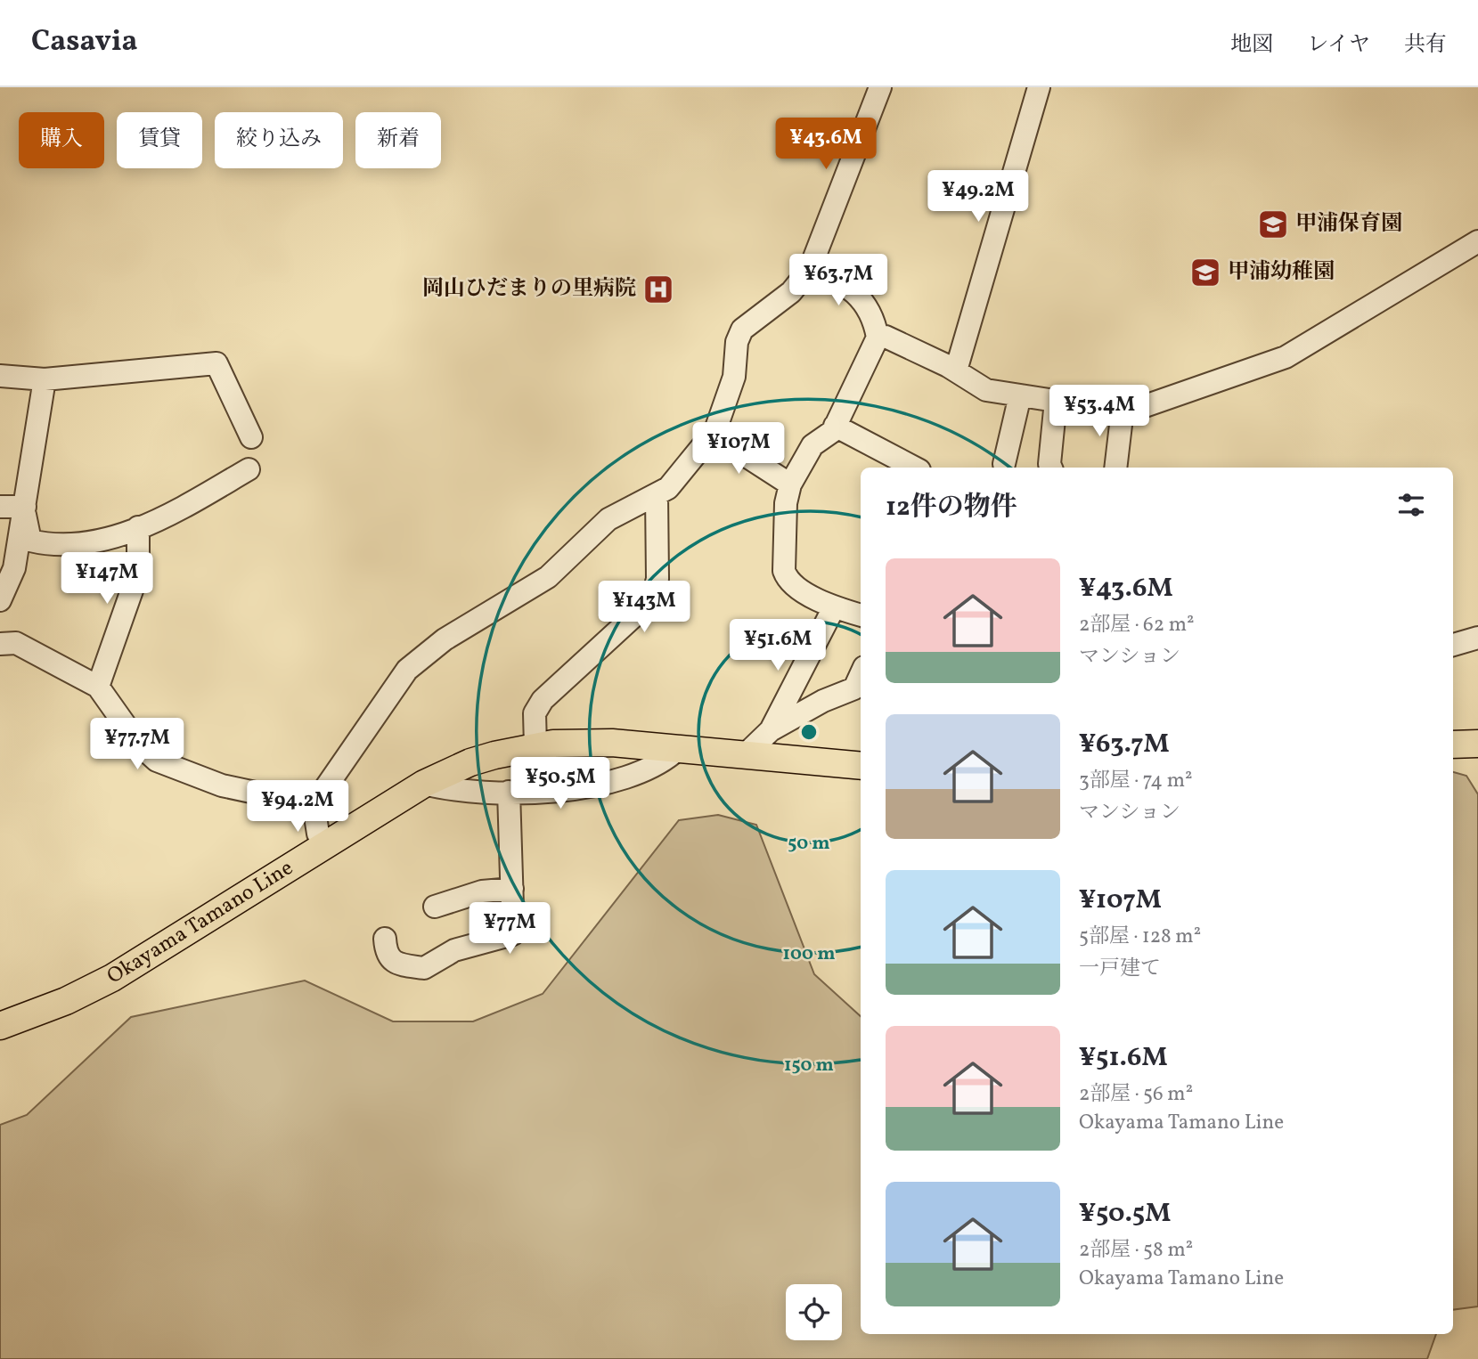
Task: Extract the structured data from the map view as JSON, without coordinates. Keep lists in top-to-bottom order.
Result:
{
  "streets": {
    "main road": ["Okayama Tamano Line"]
  },
  "places": {
    "school or university": ["甲浦保育園", "甲浦幼稚園"],
    "hospital": ["岡山ひだまりの里病院"]
  },
  "page": {
    "header": "Casavia",
    "nav": ["地図", "レイヤ", "共有"],
    "chip": [
      "購入",
      "賃貸",
      "絞り込み",
      "新着"
    ],
    "price": [
      "¥43.6M",
      "¥49.2M",
      "¥63.7M",
      "¥53.4M",
      "¥107M",
      "¥147M",
      "¥143M",
      "¥51.6M",
      "¥77.7M",
      "¥50.5M",
      "¥94.2M",
      "¥77M"
    ],
    "heading": "12件の物件",
    "list": [
      {
        "name": "¥43.6M",
        "note": "2部屋 · 62 m² · マンション"
      },
      {
        "name": "¥63.7M",
        "note": "3部屋 · 74 m² · マンション"
      },
      {
        "name": "¥107M",
        "note": "5部屋 · 128 m² · 一戸建て"
      },
      {
        "name": "¥51.6M",
        "note": "2部屋 · 56 m² · Okayama Tamano Line"
      },
      {
        "name": "¥50.5M",
        "note": "2部屋 · 58 m² · Okayama Tamano Line"
      }
    ]
  },
  "rings": ["50 m", "100 m", "150 m"]
}
